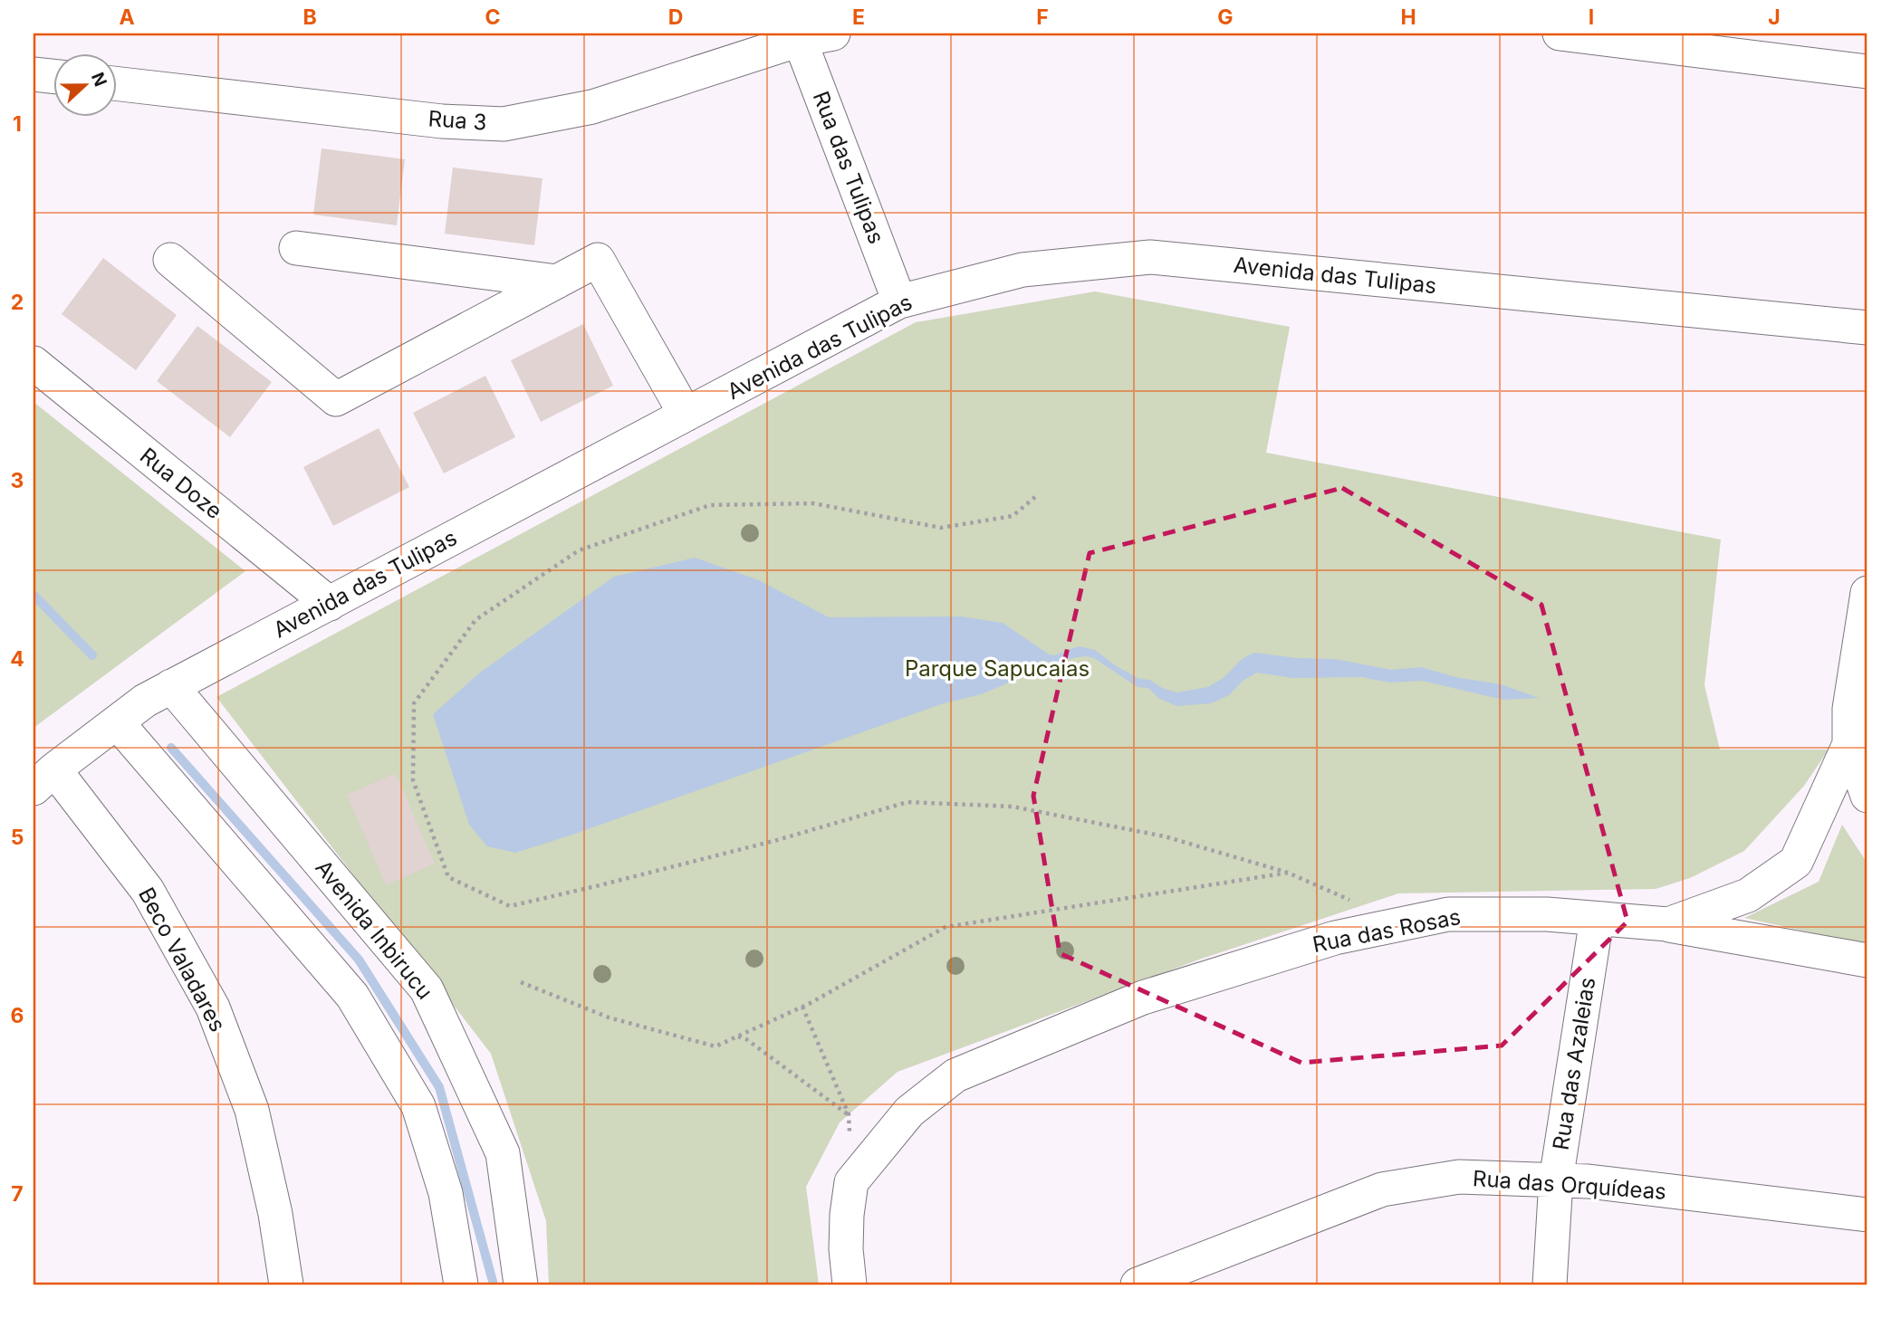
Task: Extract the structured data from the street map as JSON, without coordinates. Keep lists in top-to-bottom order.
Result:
{
  "streets": {
    "street": [
      "Rua 3",
      "Rua das Tulipas",
      "Avenida das Tulipas",
      "Rua Doze",
      "Avenida Inbirucu",
      "Rua das Rosas",
      "Beco Valadares",
      "Rua das Azaleias",
      "Rua das Orquídeas"
    ]
  },
  "crossings": [
    ["Rua 3", "Rua das Tulipas"],
    ["Rua das Tulipas", "Avenida das Tulipas"],
    ["Avenida das Tulipas", "Rua Doze"],
    ["Avenida das Tulipas", "Avenida Inbirucu"],
    ["Avenida das Tulipas", "Beco Valadares"],
    ["Rua das Rosas", "Rua das Azaleias"],
    ["Rua das Azaleias", "Rua das Orquídeas"]
  ],
  "parks": ["Parque Sapucaias"],
  "north": "right",
  "grid": {
    "columns": [
      "A",
      "B",
      "C",
      "D",
      "E",
      "F",
      "G",
      "H",
      "I",
      "J"
    ],
    "rows": [
      "1",
      "2",
      "3",
      "4",
      "5",
      "6",
      "7"
    ]
  }
}
